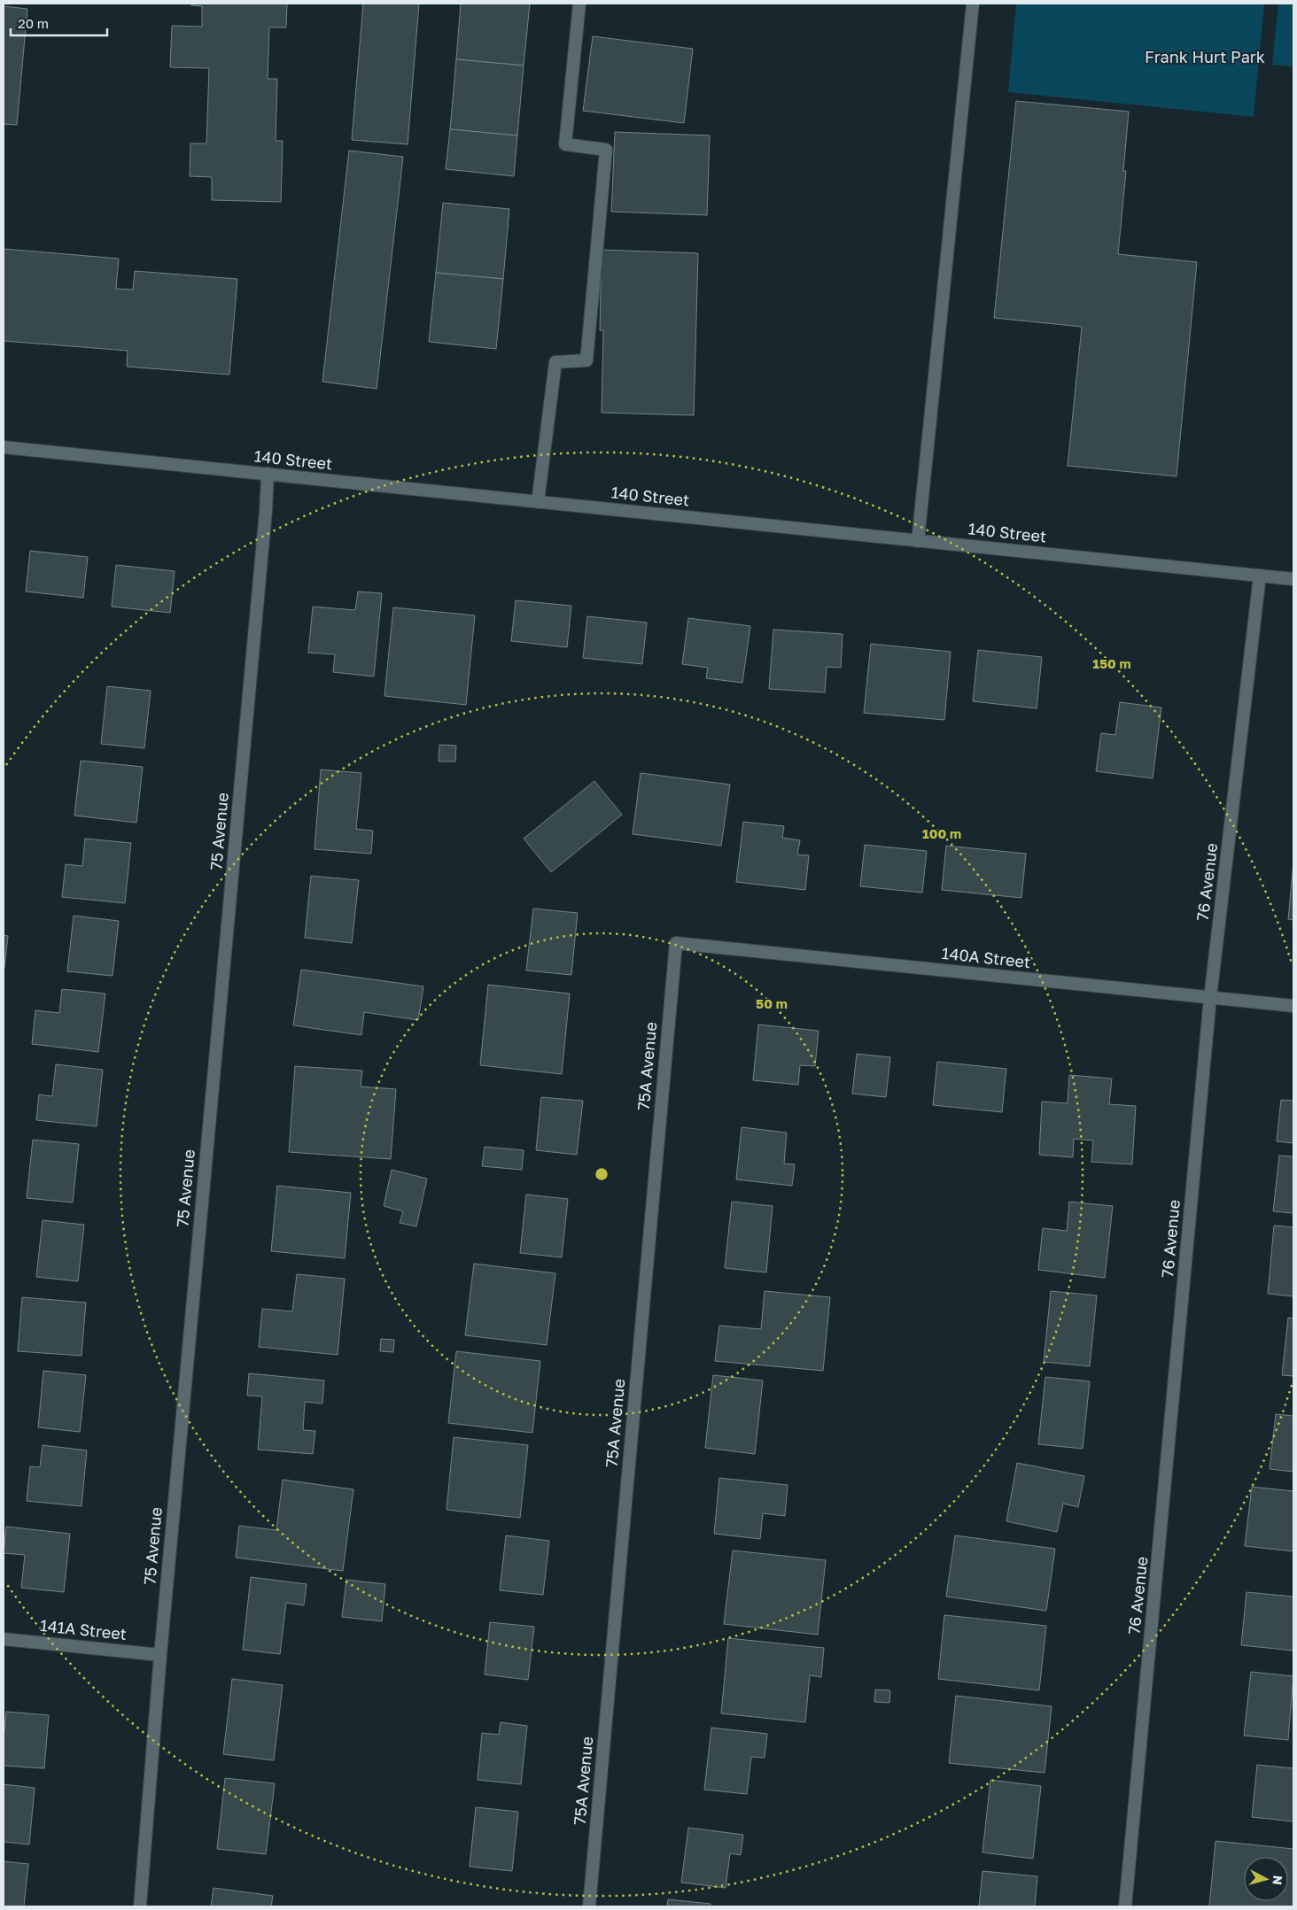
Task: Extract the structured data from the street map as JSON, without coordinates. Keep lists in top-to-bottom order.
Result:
{
  "streets": {
    "street": [
      "140 Street",
      "75 Avenue",
      "76 Avenue",
      "140A Street",
      "75A Avenue",
      "141A Street"
    ]
  },
  "crossings": [
    ["140 Street", "75 Avenue"],
    ["140 Street", "76 Avenue"],
    ["75 Avenue", "141A Street"],
    ["76 Avenue", "140A Street"],
    ["140A Street", "75A Avenue"]
  ],
  "parks": ["Frank Hurt Park"],
  "scale_bar": "20 m",
  "north": "right",
  "rings": ["150 m", "100 m", "50 m"]
}
